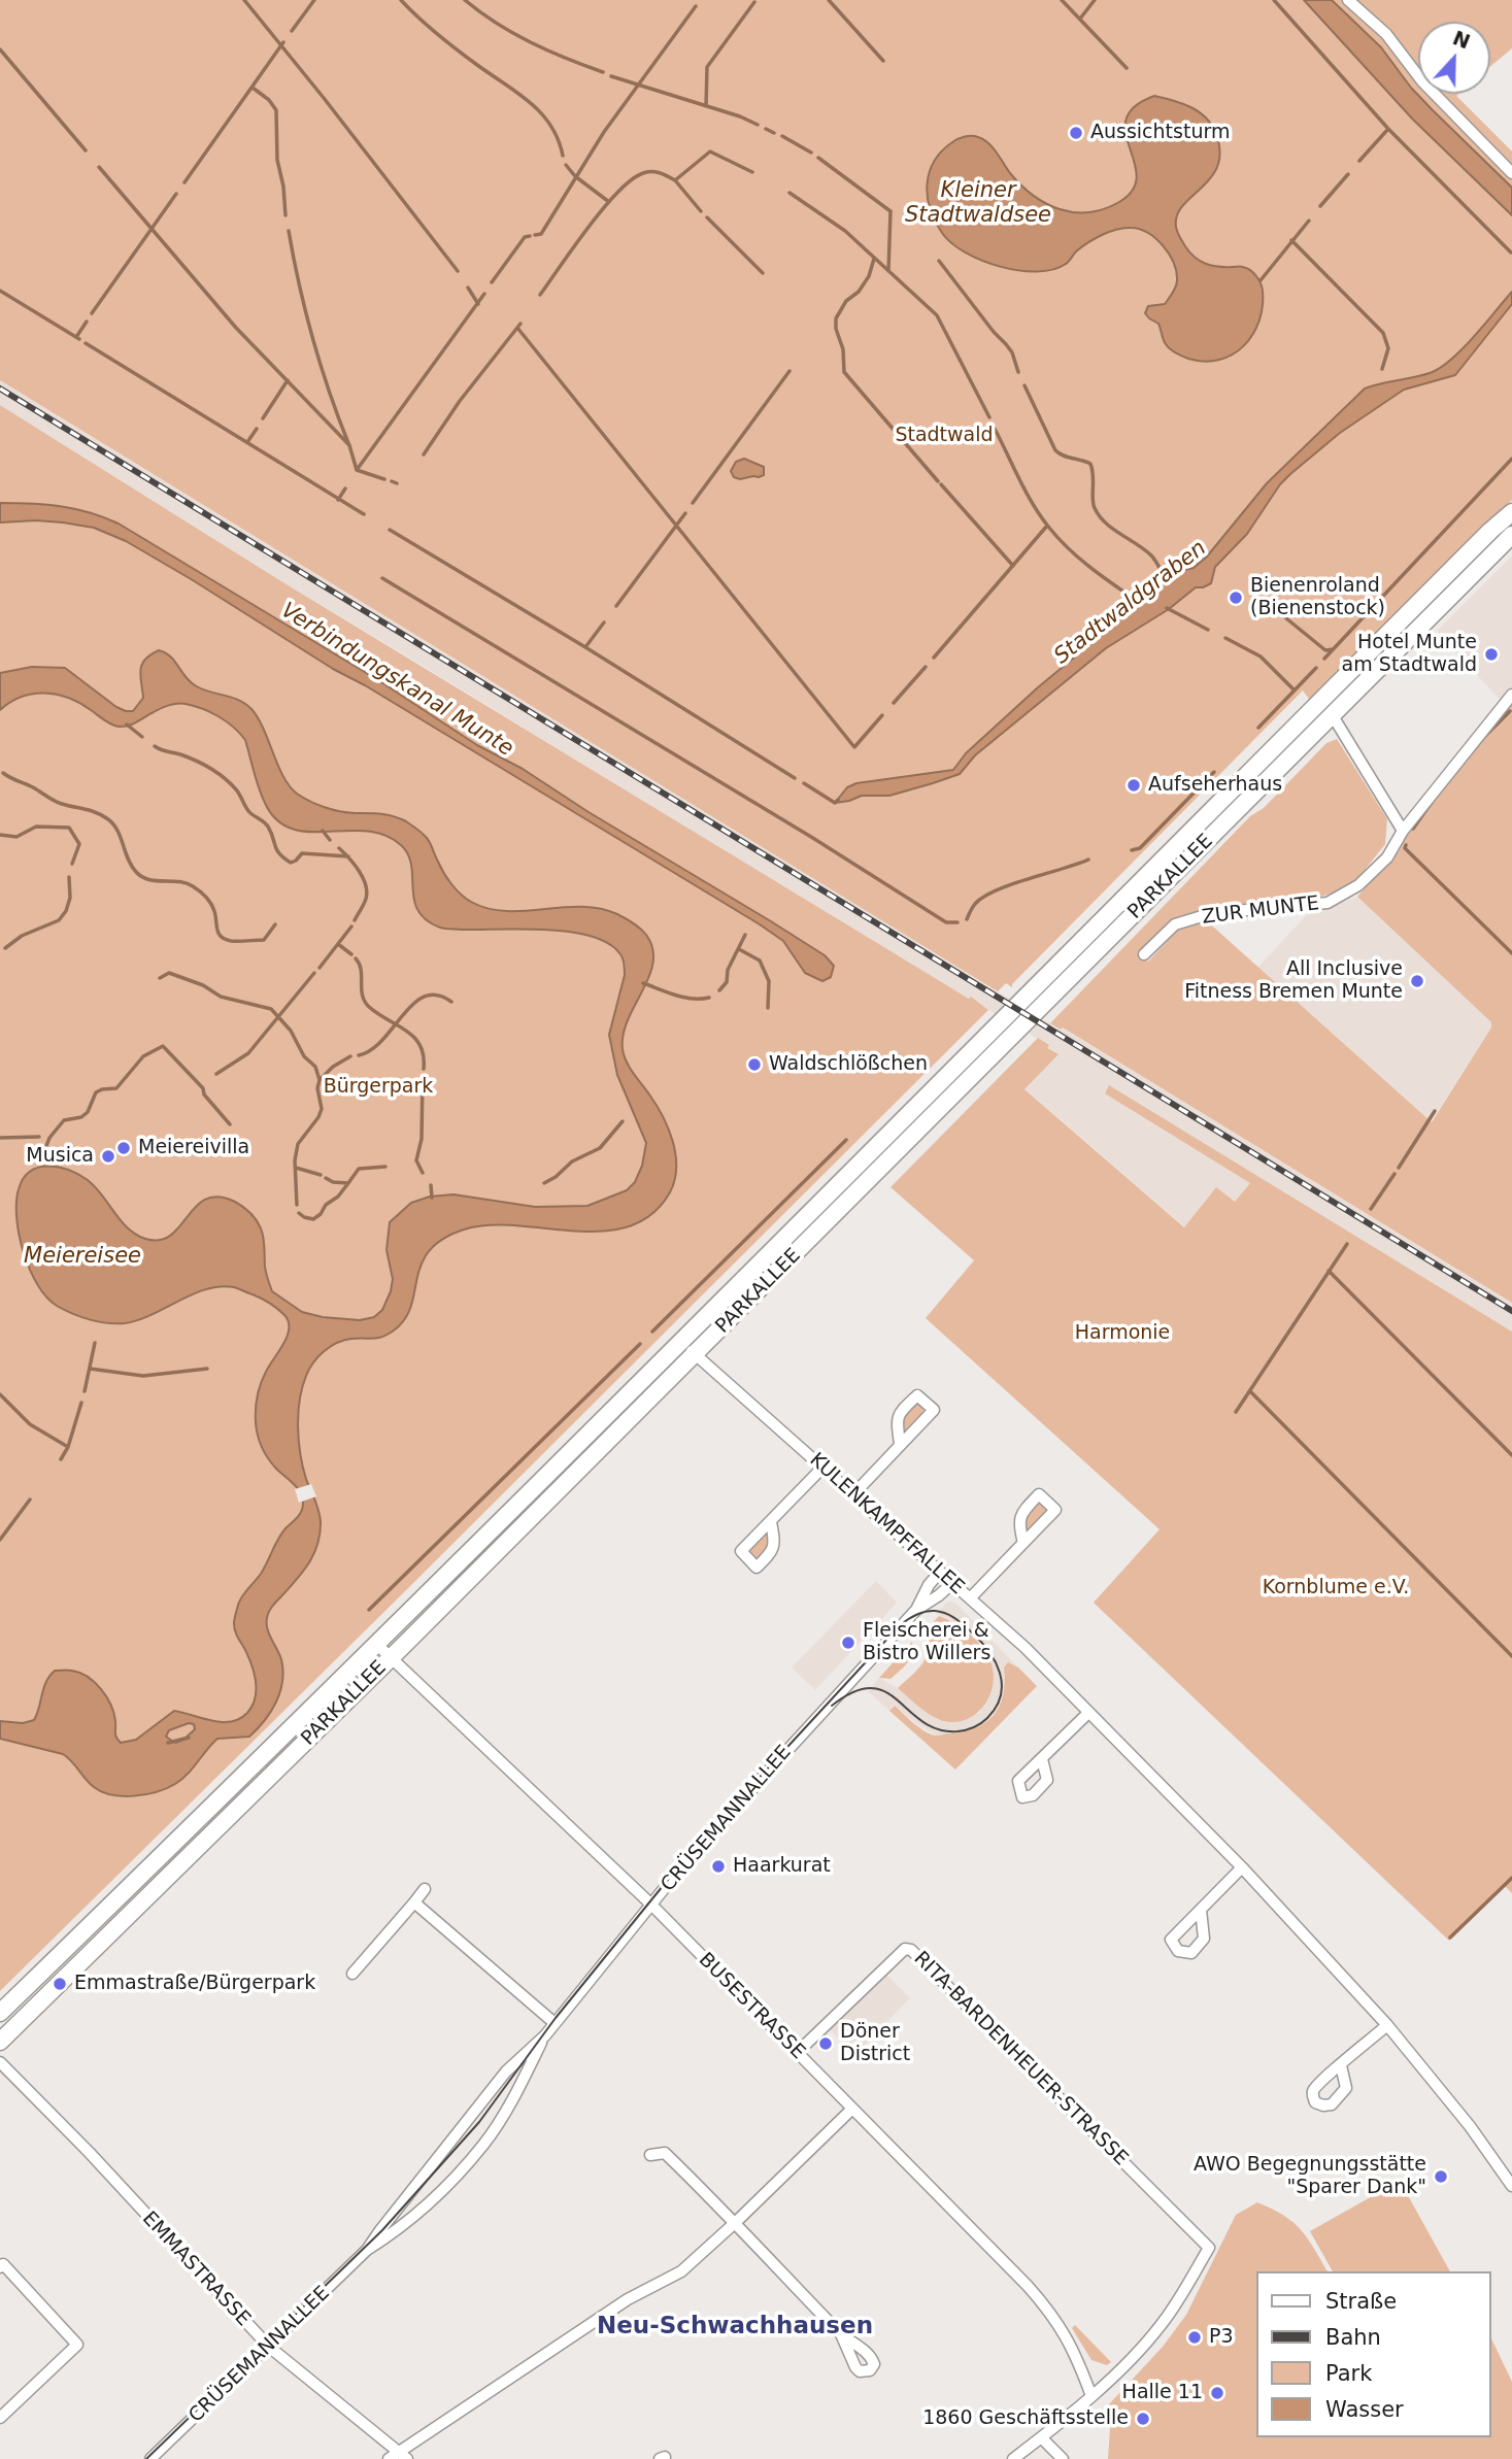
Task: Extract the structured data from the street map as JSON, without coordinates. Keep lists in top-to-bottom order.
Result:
{
  "streets": {
    "main road": ["PARKALLEE"],
    "street": [
      "ZUR MUNTE",
      "KULENKAMPFFALLEE",
      "CRÜSEMANNALLEE",
      "BUSESTRASSE",
      "RITA-BARDENHEUER-STRASSE",
      "EMMASTRASSE"
    ]
  },
  "crossings": [
    ["PARKALLEE", "KULENKAMPFFALLEE"],
    ["PARKALLEE", "BUSESTRASSE"],
    ["KULENKAMPFFALLEE", "CRÜSEMANNALLEE"],
    ["CRÜSEMANNALLEE", "BUSESTRASSE"],
    ["CRÜSEMANNALLEE", "EMMASTRASSE"],
    ["BUSESTRASSE", "RITA-BARDENHEUER-STRASSE"]
  ],
  "districts": ["Neu-Schwachhausen"],
  "water": [
    "Kleiner Stadtwaldsee",
    "Stadtwaldgraben",
    "Verbindungskanal Munte",
    "Meiereisee"
  ],
  "parks": [
    "Stadtwald",
    "Bürgerpark",
    "Harmonie",
    "Kornblume e.V."
  ],
  "places": [
    "Aussichtsturm",
    "Bienenroland (Bienenstock)",
    "Hotel Munte am Stadtwald",
    "Aufseherhaus",
    "All Inclusive Fitness Bremen Munte",
    "Waldschlößchen",
    "Meiereivilla",
    "Musica",
    "Fleischerei & Bistro Willers",
    "Haarkurat",
    "Emmastraße/Bürgerpark",
    "Döner District",
    "AWO Begegnungsstätte \"Sparer Dank\"",
    "P3",
    "Halle 11",
    "1860 Geschäftsstelle"
  ],
  "legend": [
    "Straße",
    "Bahn",
    "Park",
    "Wasser"
  ],
  "north": "top"
}
